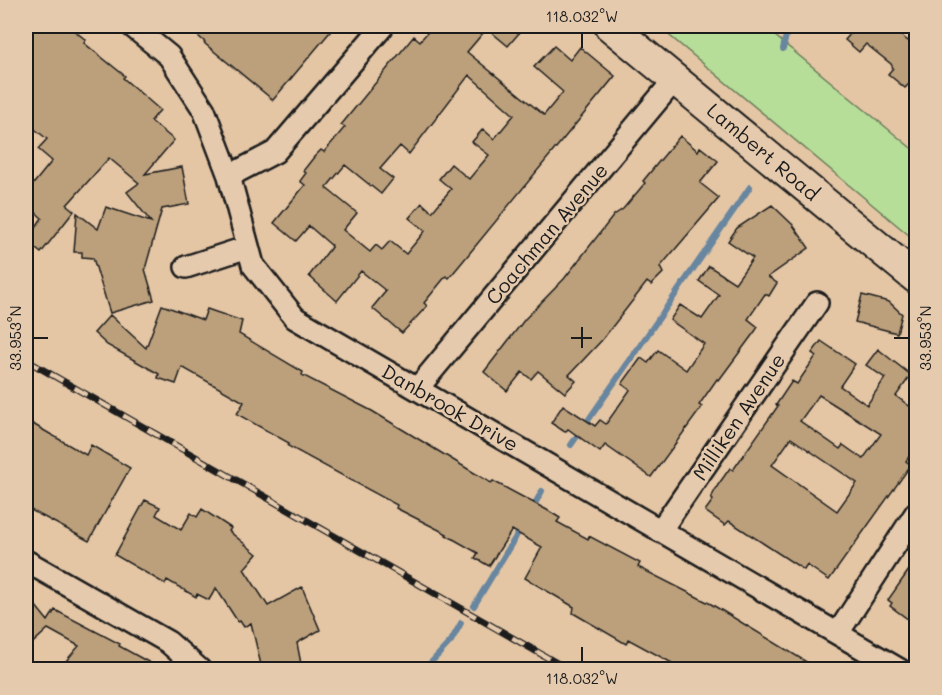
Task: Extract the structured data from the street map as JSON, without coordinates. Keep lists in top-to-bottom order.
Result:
{
  "streets": {
    "main road": ["Lambert Road"],
    "street": ["Coachman Avenue", "Danbrook Drive", "Milliken Avenue"]
  },
  "crossings": [
    ["Lambert Road", "Coachman Avenue"],
    ["Coachman Avenue", "Danbrook Drive"],
    ["Danbrook Drive", "Milliken Avenue"]
  ],
  "coordinates": ["118.032°W", "33.953°N"]
}
